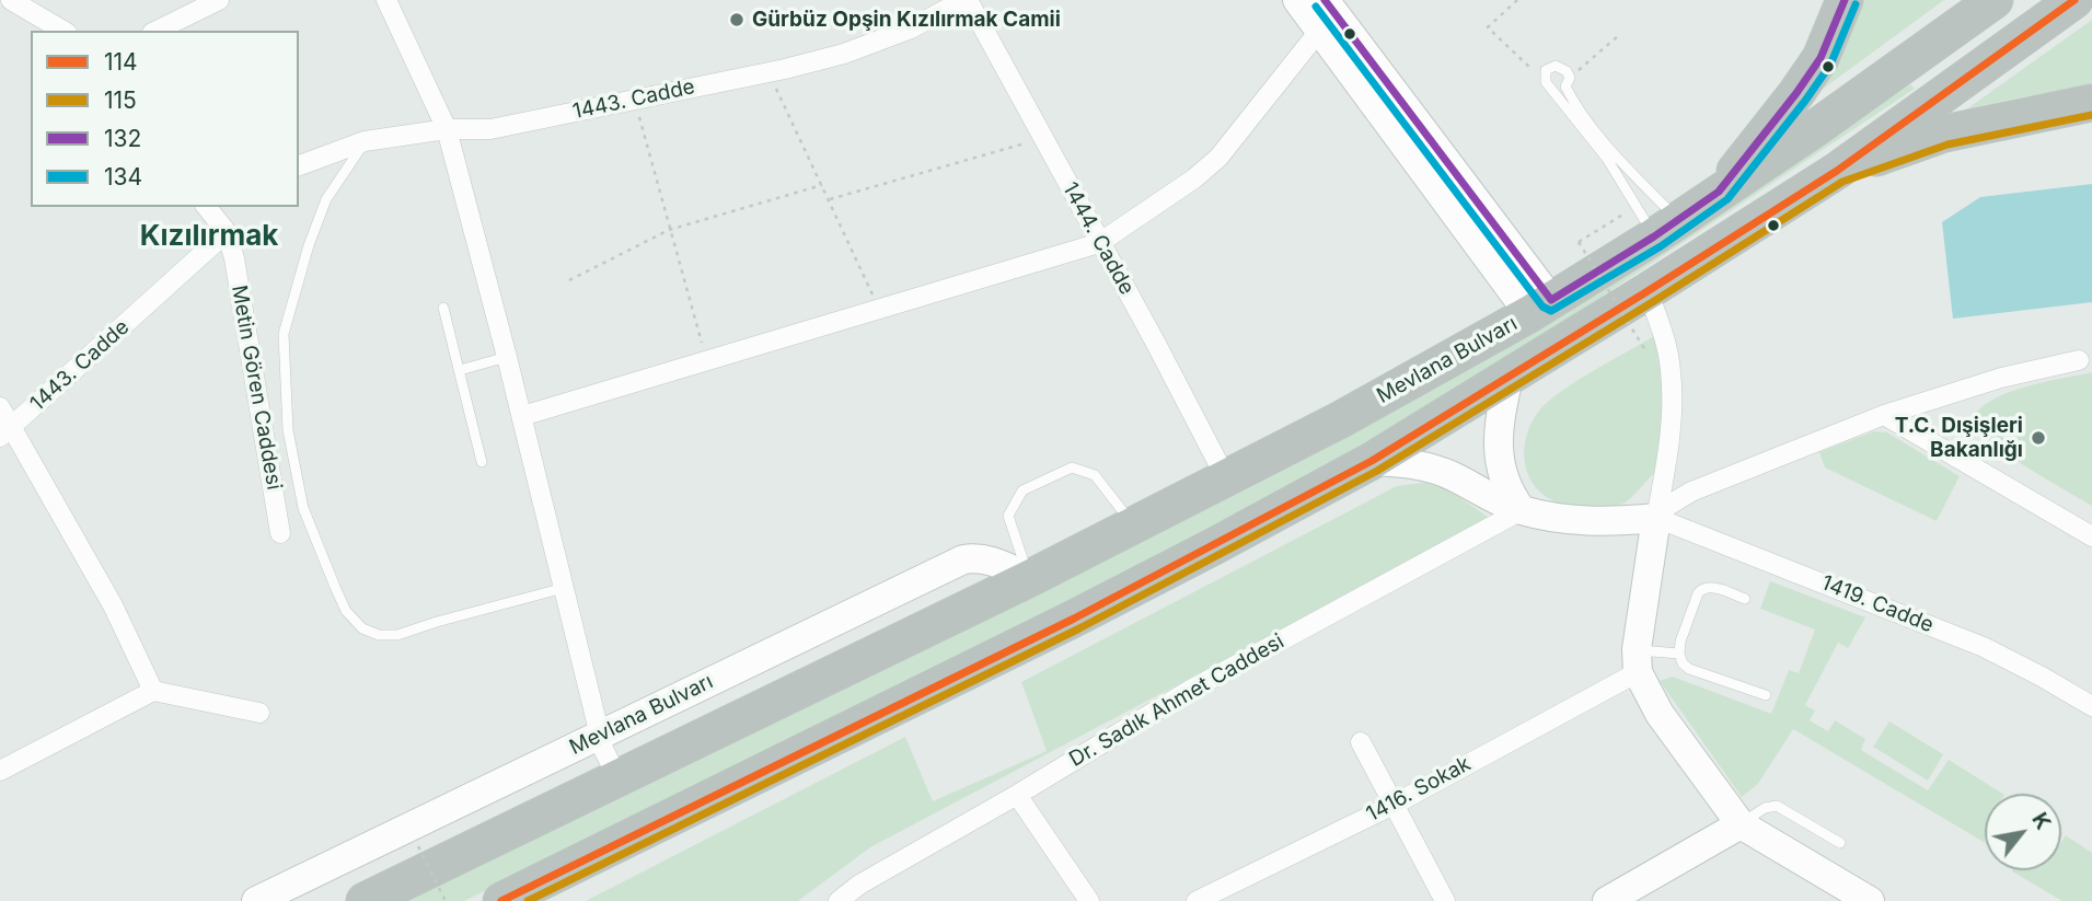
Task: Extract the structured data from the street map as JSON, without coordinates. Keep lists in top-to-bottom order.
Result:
{
  "streets": {
    "highway": ["Mevlana Bulvarı"],
    "street": [
      "1443. Cadde",
      "1444. Cadde",
      "Metin Gören Caddesi",
      "1419. Cadde",
      "Dr. Sadık Ahmet Caddesi",
      "1416. Sokak"
    ]
  },
  "crossings": [
    ["1443. Cadde", "1444. Cadde"],
    ["1443. Cadde", "Metin Gören Caddesi"],
    ["1444. Cadde", "Mevlana Bulvarı"]
  ],
  "districts": ["Kızılırmak"],
  "places": ["Gürbüz Opşin Kızılırmak Camii", "T.C. Dışişleri Bakanlığı"],
  "lines": [
    "transit line 114",
    "transit line 132",
    "transit line 134",
    "transit line 115"
  ],
  "legend": [
    "114",
    "115",
    "132",
    "134"
  ],
  "north": "top right"
}
